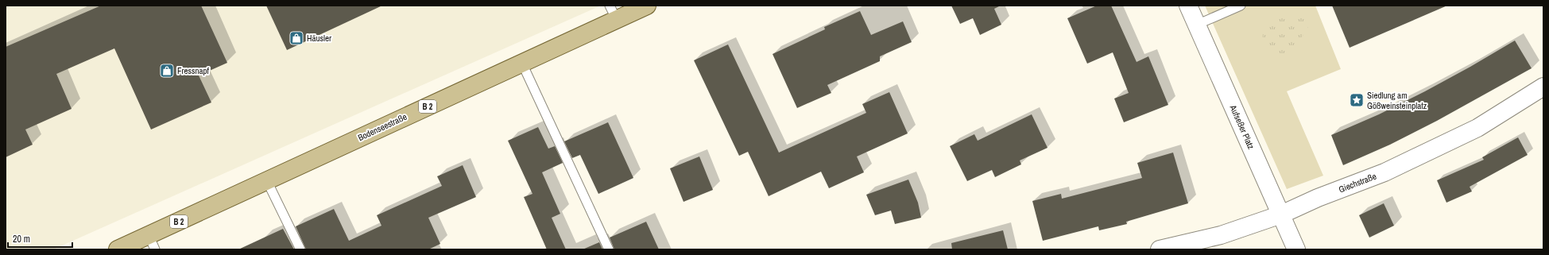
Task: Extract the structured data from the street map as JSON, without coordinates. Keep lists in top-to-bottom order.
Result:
{
  "streets": {
    "main road": ["B 2", "Bodenseestraße"],
    "street": ["Aufseßer Platz", "Giechstraße"]
  },
  "crossings": [
    ["Aufseßer Platz", "Giechstraße"]
  ],
  "places": {
    "shop": ["Häusler", "Fressnapf"],
    "place": ["Siedlung am Gößweinsteinplatz"]
  },
  "scale_bar": "20 m"
}
